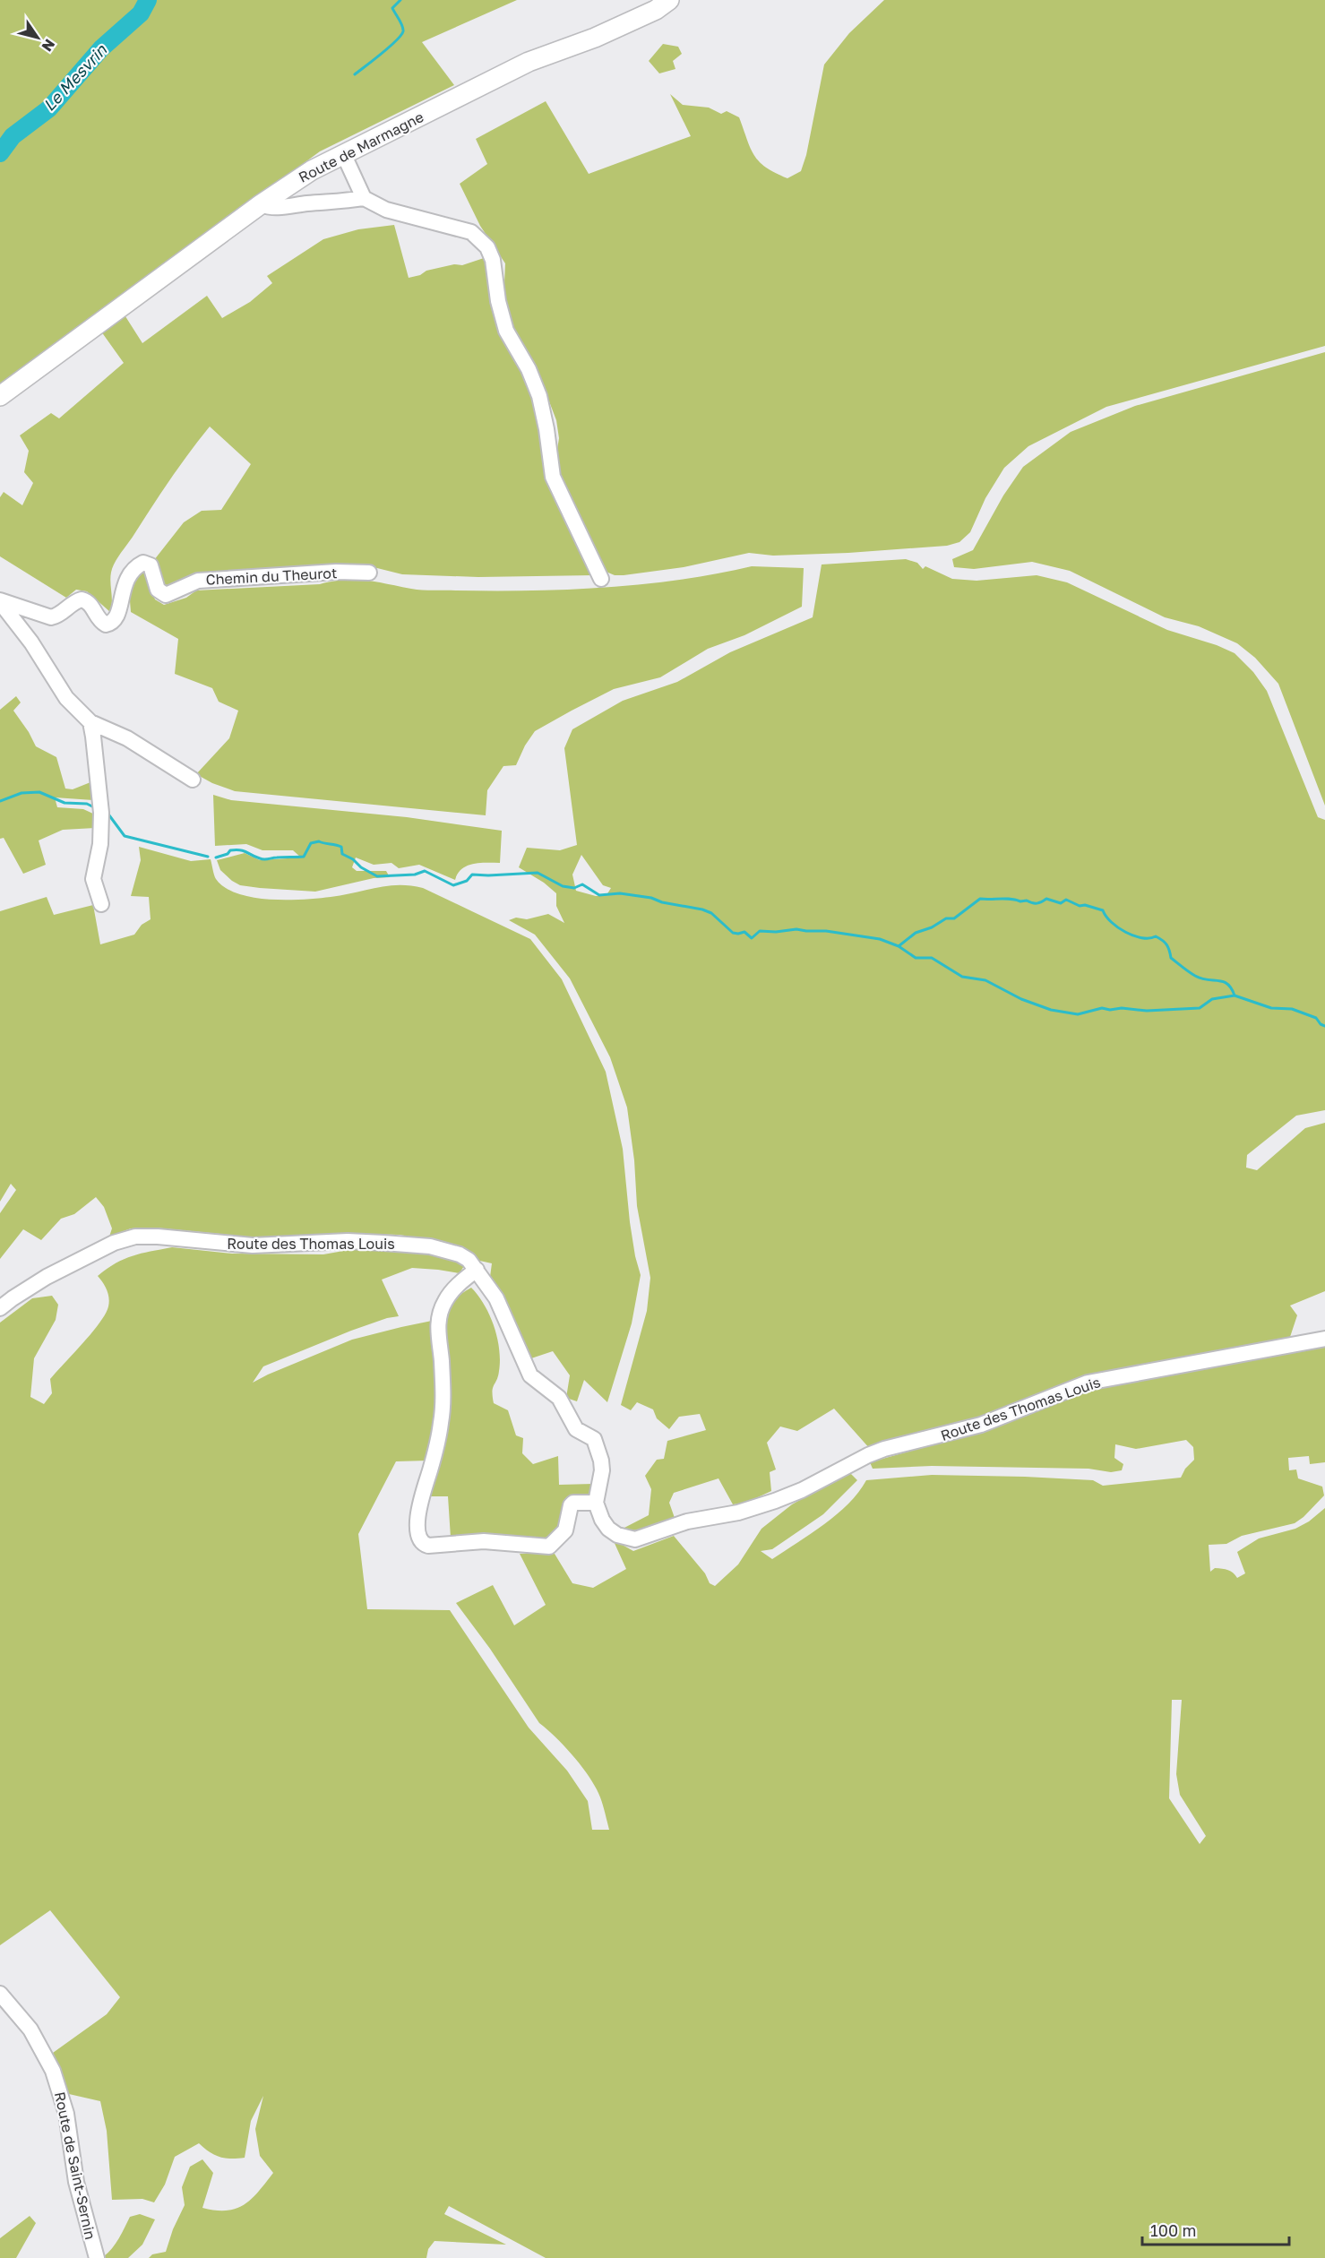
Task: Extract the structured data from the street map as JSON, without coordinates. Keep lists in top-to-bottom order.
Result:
{
  "streets": {
    "main road": ["Route de Marmagne"],
    "street": ["Chemin du Theurot", "Route des Thomas Louis", "Route de Saint-Sernin"]
  },
  "water": ["Le Mesvrin"],
  "scale_bar": "100 m",
  "north": "bottom right"
}
